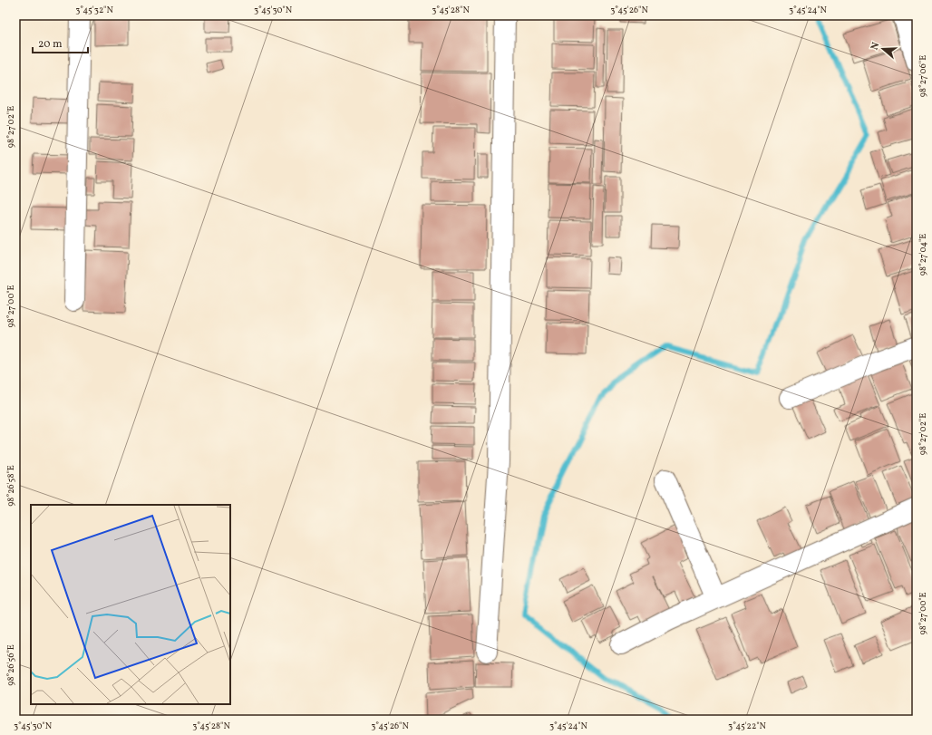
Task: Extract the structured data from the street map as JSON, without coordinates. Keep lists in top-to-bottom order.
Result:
{
  "scale_bar": "20 m",
  "north": "left",
  "coordinates": [
    "3°45'32\"N",
    "3°45'30\"N",
    "3°45'28\"N",
    "3°45'26\"N",
    "3°45'24\"N",
    "98°27'06\"E",
    "98°27'02\"E",
    "98°27'04\"E",
    "98°27'00\"E",
    "98°26'58\"E",
    "98°26'56\"E",
    "3°45'22\"N"
  ]
}
